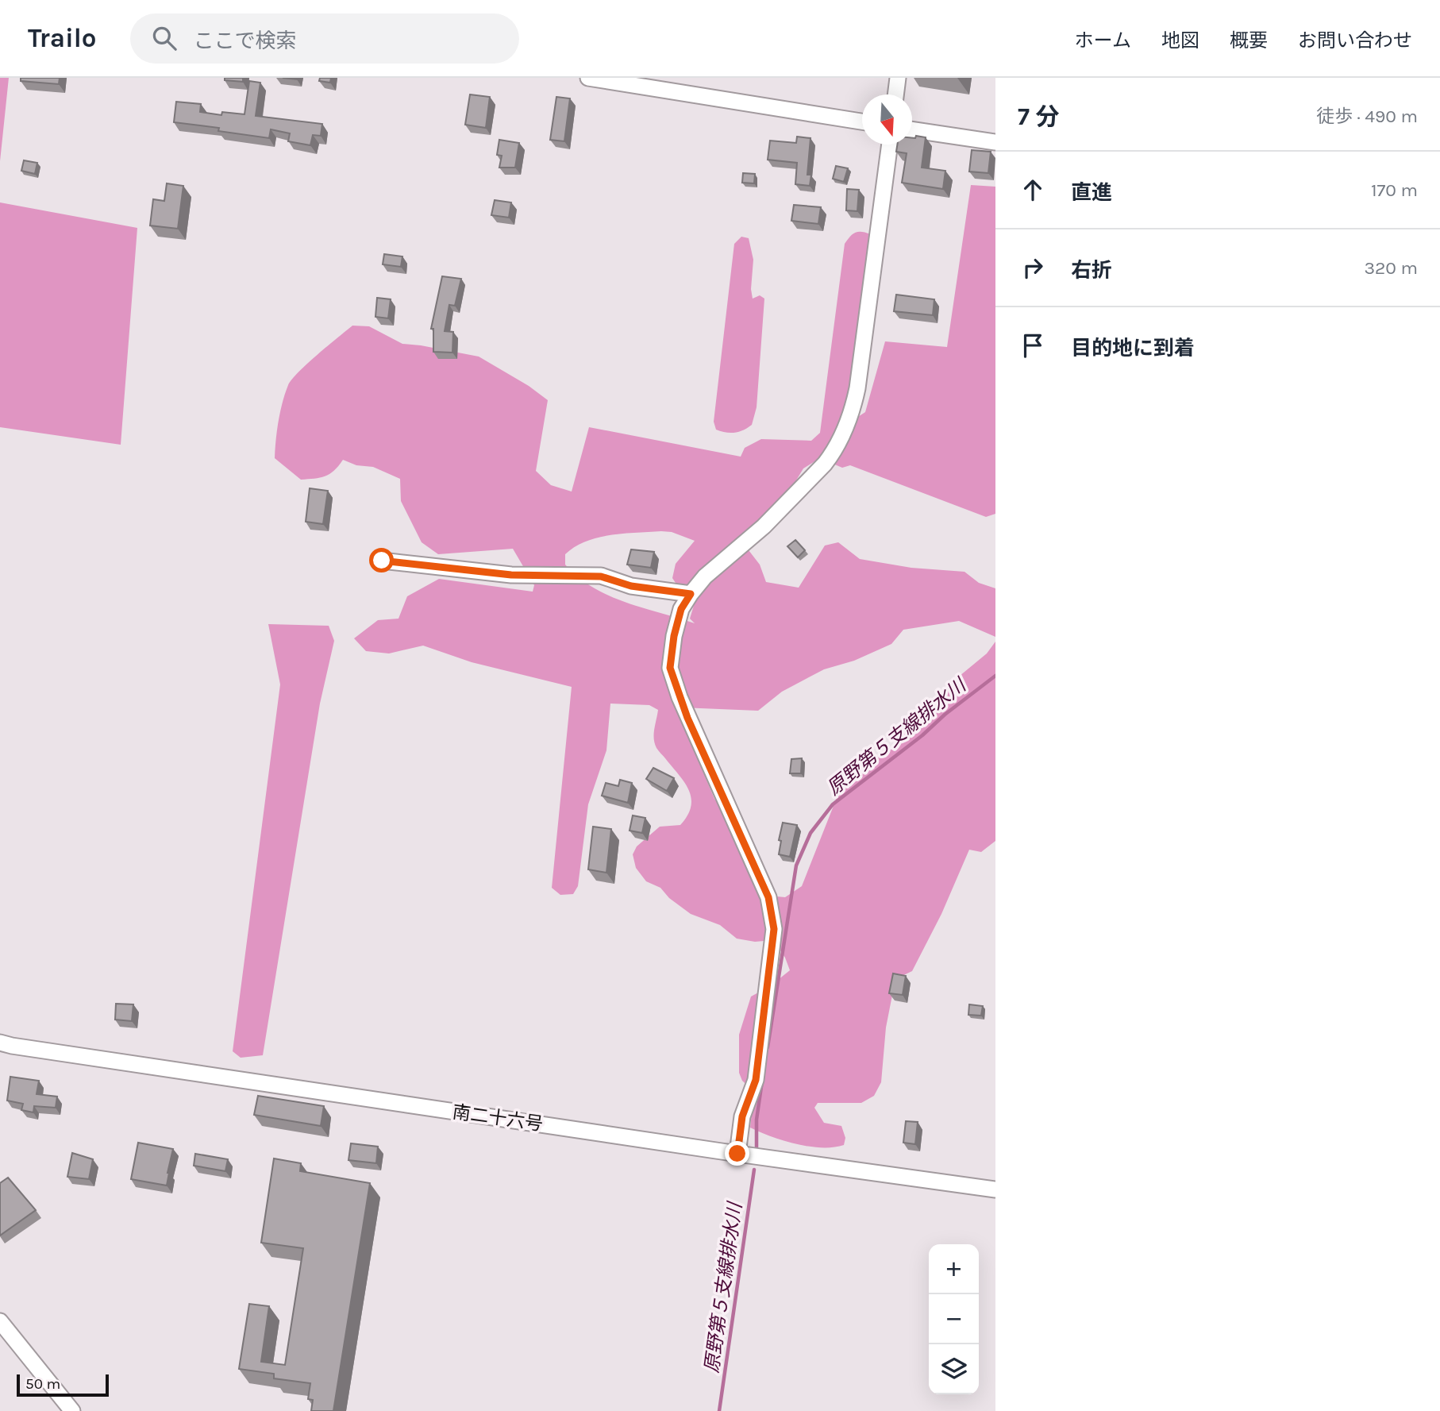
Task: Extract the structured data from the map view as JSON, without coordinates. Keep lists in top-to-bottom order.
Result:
{
  "streets": {
    "street": ["南二十六号"]
  },
  "water": ["原野第５支線排水川"],
  "scale_bar": "50 m",
  "north": "bottom",
  "page": {
    "header": "Trailo",
    "search": "ここで検索",
    "nav": [
      "ホーム",
      "地図",
      "概要",
      "お問い合わせ"
    ],
    "heading": ["7 分", "徒歩 · 490 m"],
    "list": [
      ["直進", "170 m"],
      ["右折", "320 m"],
      "目的地に到着"
    ],
    "map_buttons": ["+", "−"],
    "scale": "50 m"
  }
}
